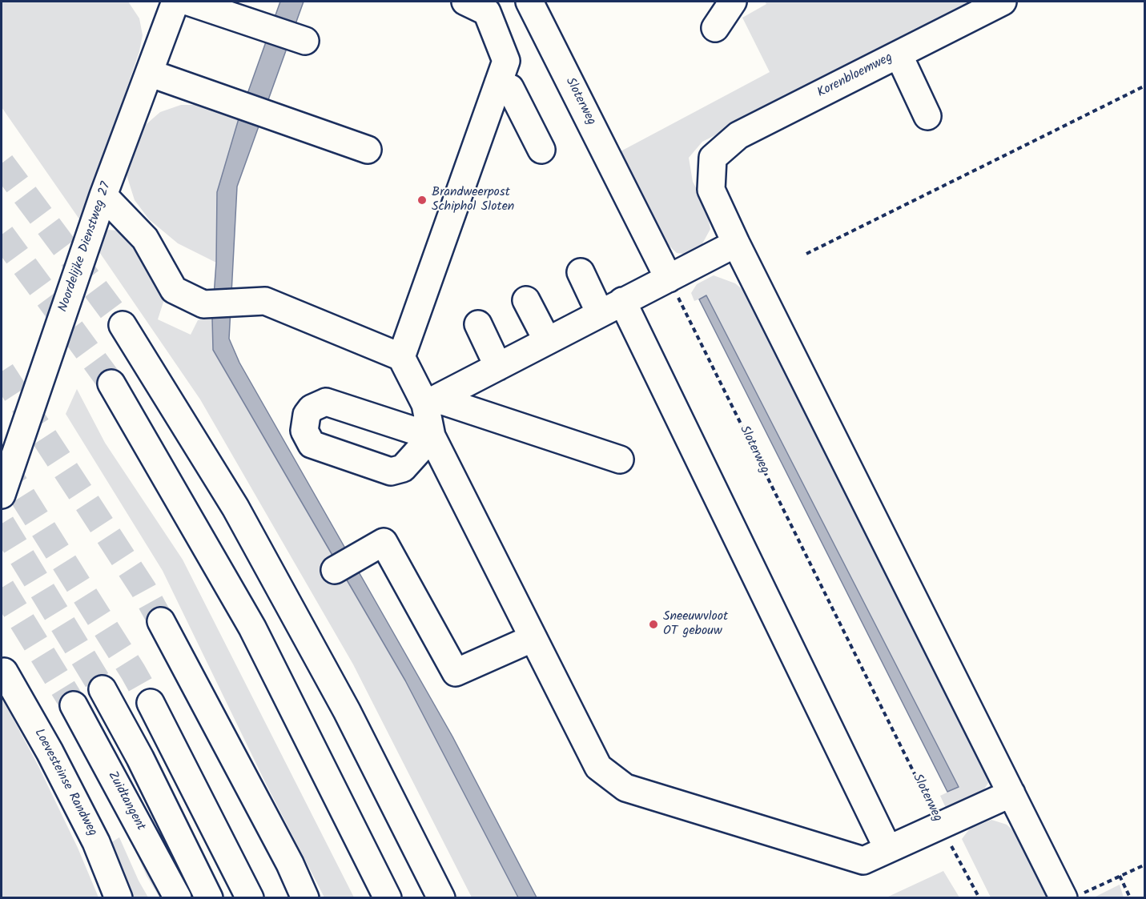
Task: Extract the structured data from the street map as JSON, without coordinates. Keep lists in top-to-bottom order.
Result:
{
  "streets": {
    "main road": [
      "Korenbloemweg",
      "Sloterweg",
      "Noordelijke Dienstweg 27",
      "Loevesteinse Randweg",
      "Zuidtangent"
    ]
  },
  "places": ["Brandweerpost Schiphol Sloten", "Sneeuwvloot OT gebouw"]
}
